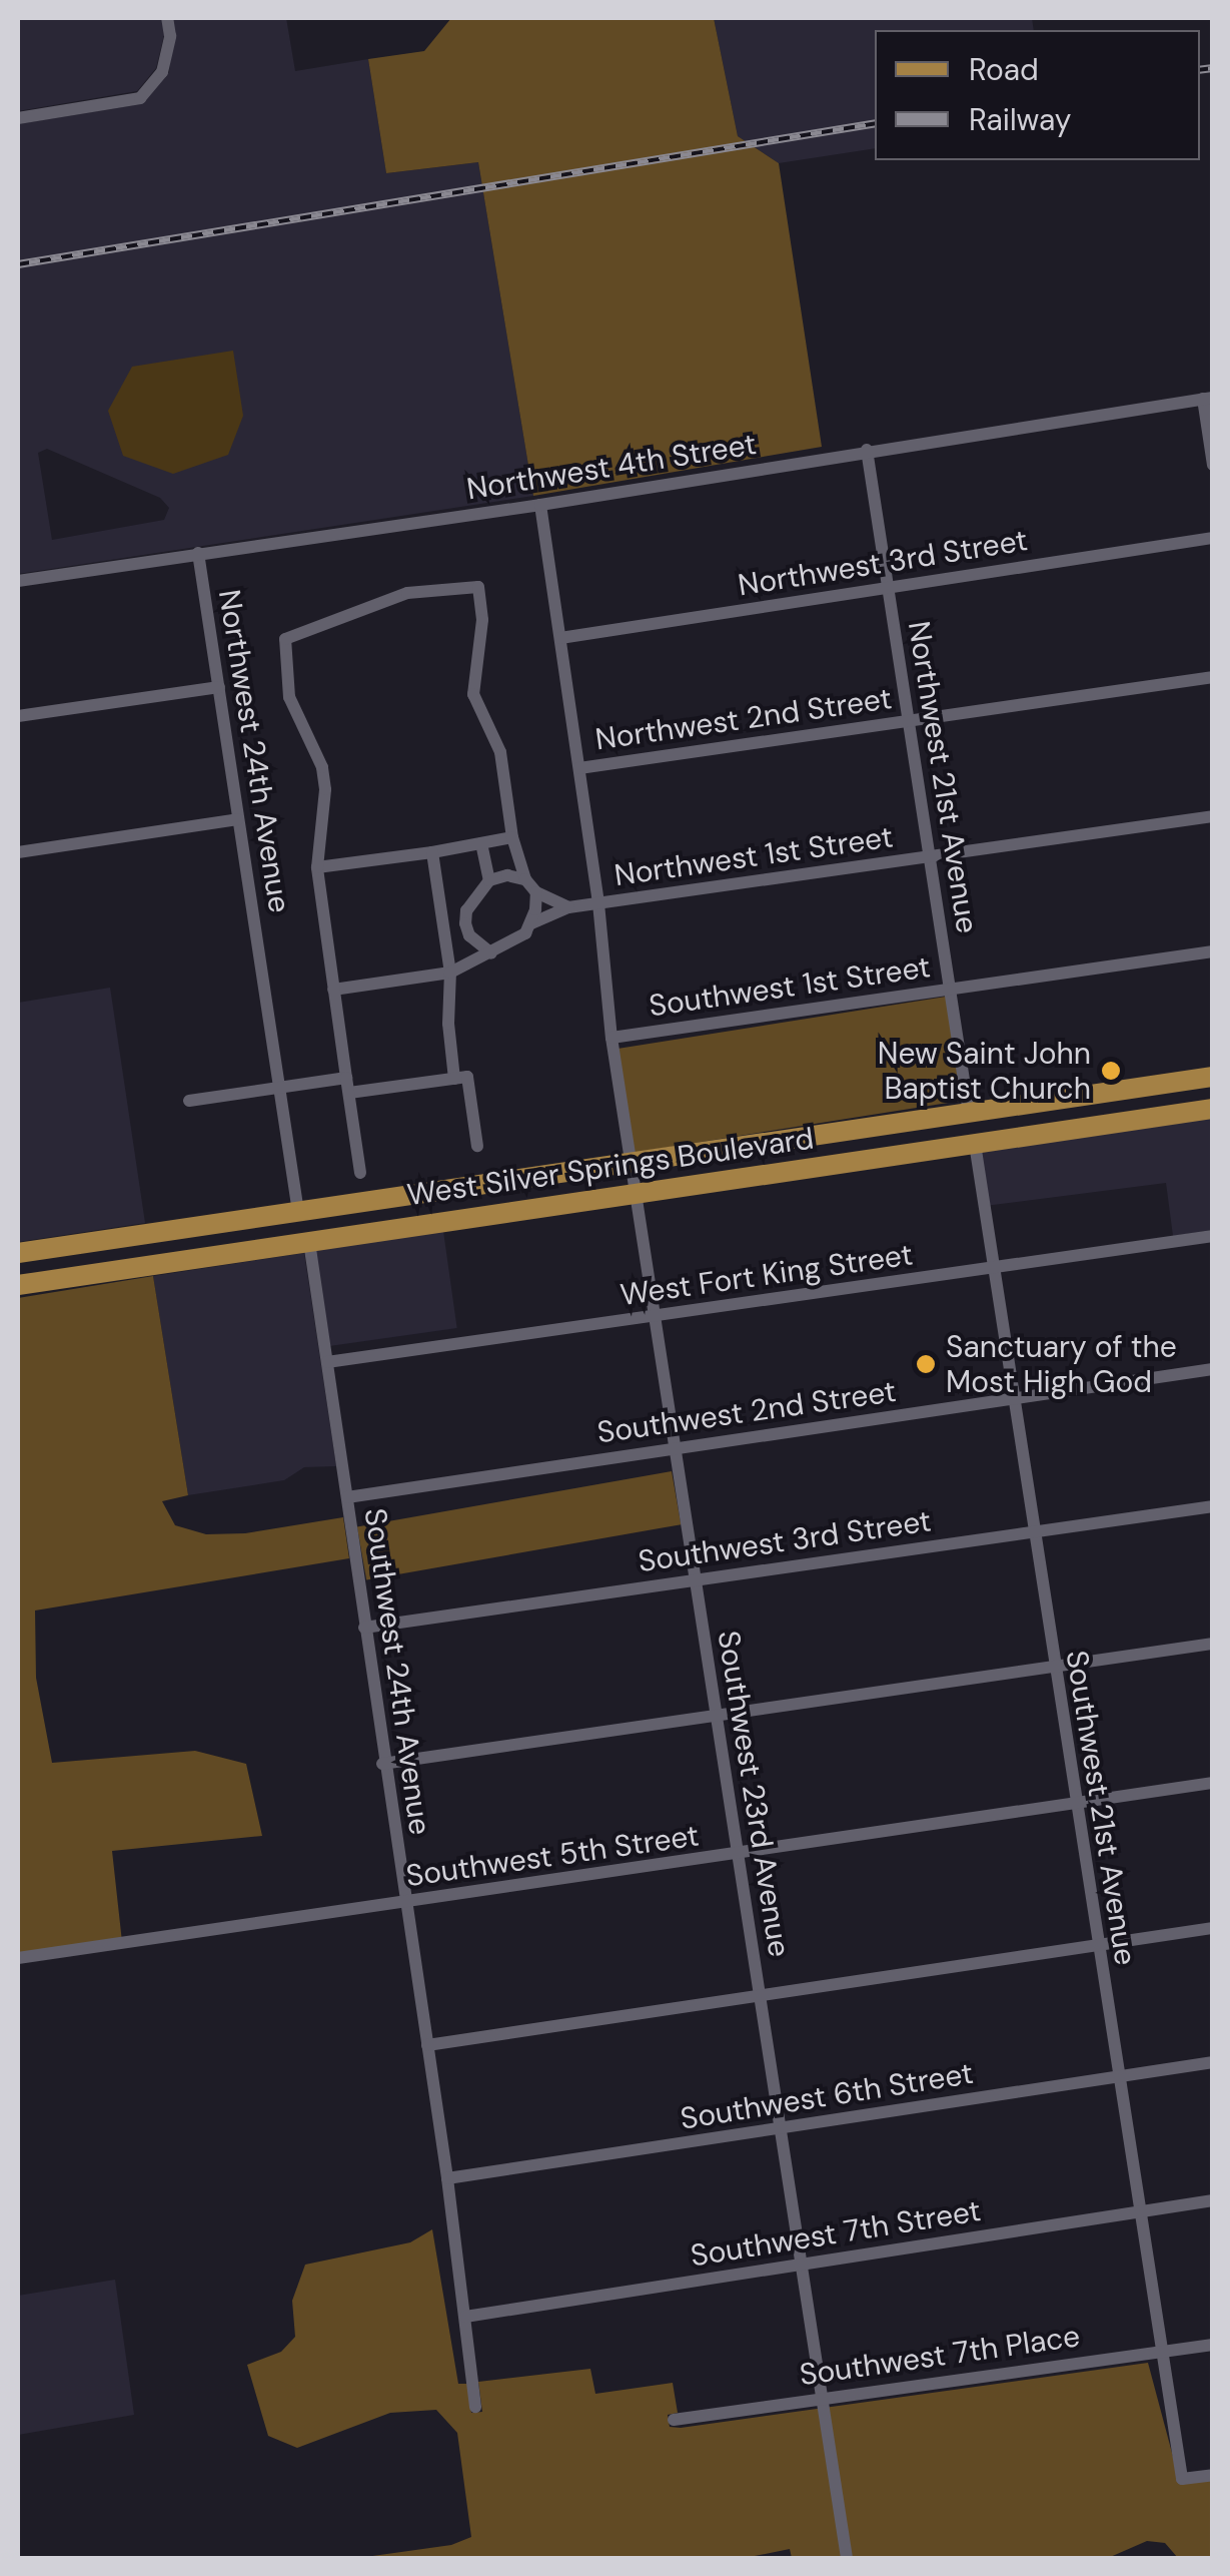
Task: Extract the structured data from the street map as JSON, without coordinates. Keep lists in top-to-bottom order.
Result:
{
  "streets": {
    "main road": ["West Silver Springs Boulevard"],
    "street": [
      "Northwest 4th Street",
      "Northwest 3rd Street",
      "Northwest 2nd Street",
      "Northwest 24th Avenue",
      "Northwest 21st Avenue",
      "Northwest 1st Street",
      "Southwest 1st Street",
      "West Fort King Street",
      "Southwest 2nd Street",
      "Southwest 3rd Street",
      "Southwest 24th Avenue",
      "Southwest 23rd Avenue",
      "Southwest 21st Avenue",
      "Southwest 5th Street",
      "Southwest 6th Street",
      "Southwest 7th Street",
      "Southwest 7th Place"
    ]
  },
  "crossings": [
    ["Northwest 4th Street", "Northwest 24th Avenue"],
    ["Northwest 4th Street", "Northwest 21st Avenue"],
    ["Northwest 4th Street", "Southwest 23rd Avenue"],
    ["Northwest 3rd Street", "Northwest 21st Avenue"],
    ["Northwest 3rd Street", "Southwest 23rd Avenue"],
    ["Northwest 2nd Street", "Northwest 21st Avenue"],
    ["Northwest 2nd Street", "Southwest 23rd Avenue"],
    ["Northwest 21st Avenue", "Northwest 1st Street"],
    ["Northwest 21st Avenue", "Southwest 1st Street"],
    ["Northwest 21st Avenue", "West Silver Springs Boulevard"],
    ["Northwest 1st Street", "Southwest 23rd Avenue"],
    ["Southwest 1st Street", "Southwest 23rd Avenue"],
    ["West Silver Springs Boulevard", "Southwest 24th Avenue"],
    ["West Silver Springs Boulevard", "Southwest 23rd Avenue"],
    ["West Silver Springs Boulevard", "Southwest 21st Avenue"],
    ["West Fort King Street", "Southwest 24th Avenue"],
    ["West Fort King Street", "Southwest 23rd Avenue"],
    ["West Fort King Street", "Southwest 21st Avenue"],
    ["Southwest 2nd Street", "Southwest 24th Avenue"],
    ["Southwest 2nd Street", "Southwest 23rd Avenue"],
    ["Southwest 2nd Street", "Southwest 21st Avenue"],
    ["Southwest 3rd Street", "Southwest 24th Avenue"],
    ["Southwest 3rd Street", "Southwest 23rd Avenue"],
    ["Southwest 3rd Street", "Southwest 21st Avenue"],
    ["Southwest 24th Avenue", "Southwest 5th Street"],
    ["Southwest 24th Avenue", "Southwest 6th Street"],
    ["Southwest 24th Avenue", "Southwest 7th Street"],
    ["Southwest 23rd Avenue", "Southwest 5th Street"],
    ["Southwest 23rd Avenue", "Southwest 6th Street"],
    ["Southwest 23rd Avenue", "Southwest 7th Street"],
    ["Southwest 23rd Avenue", "Southwest 7th Place"],
    ["Southwest 21st Avenue", "Southwest 5th Street"],
    ["Southwest 21st Avenue", "Southwest 6th Street"],
    ["Southwest 21st Avenue", "Southwest 7th Street"],
    ["Southwest 21st Avenue", "Southwest 7th Place"]
  ],
  "places": ["New Saint John Baptist Church", "Sanctuary of the Most High God"],
  "legend": ["Road", "Railway"]
}
